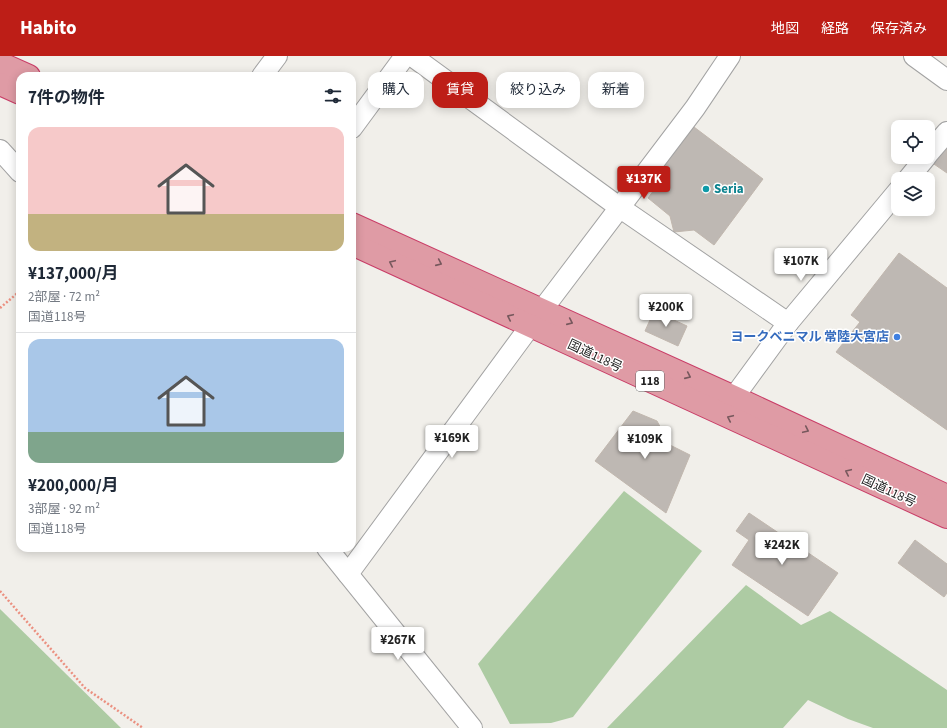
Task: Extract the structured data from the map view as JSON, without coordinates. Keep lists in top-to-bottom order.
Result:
{
  "streets": {
    "highway": ["国道118号", "118"]
  },
  "places": ["Seria", "ヨークベニマル 常陸大宮店"],
  "page": {
    "header": "Habito",
    "nav": ["地図", "経路", "保存済み"],
    "chip": [
      "購入",
      "賃貸",
      "絞り込み",
      "新着"
    ],
    "heading": "7件の物件",
    "list": [
      {
        "name": "¥137,000/月",
        "note": "2部屋 · 72 m² · 国道118号"
      },
      {
        "name": "¥200,000/月",
        "note": "3部屋 · 92 m² · 国道118号"
      }
    ],
    "price": [
      "¥137K",
      "¥107K",
      "¥200K",
      "¥169K",
      "¥109K",
      "¥242K",
      "¥267K"
    ]
  }
}
